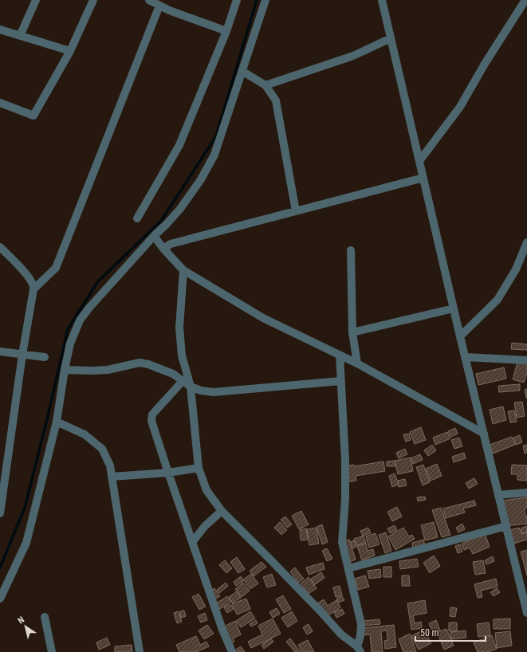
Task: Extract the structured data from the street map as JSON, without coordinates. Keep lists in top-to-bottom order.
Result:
{
  "scale_bar": "50 m",
  "north": "top left"
}
